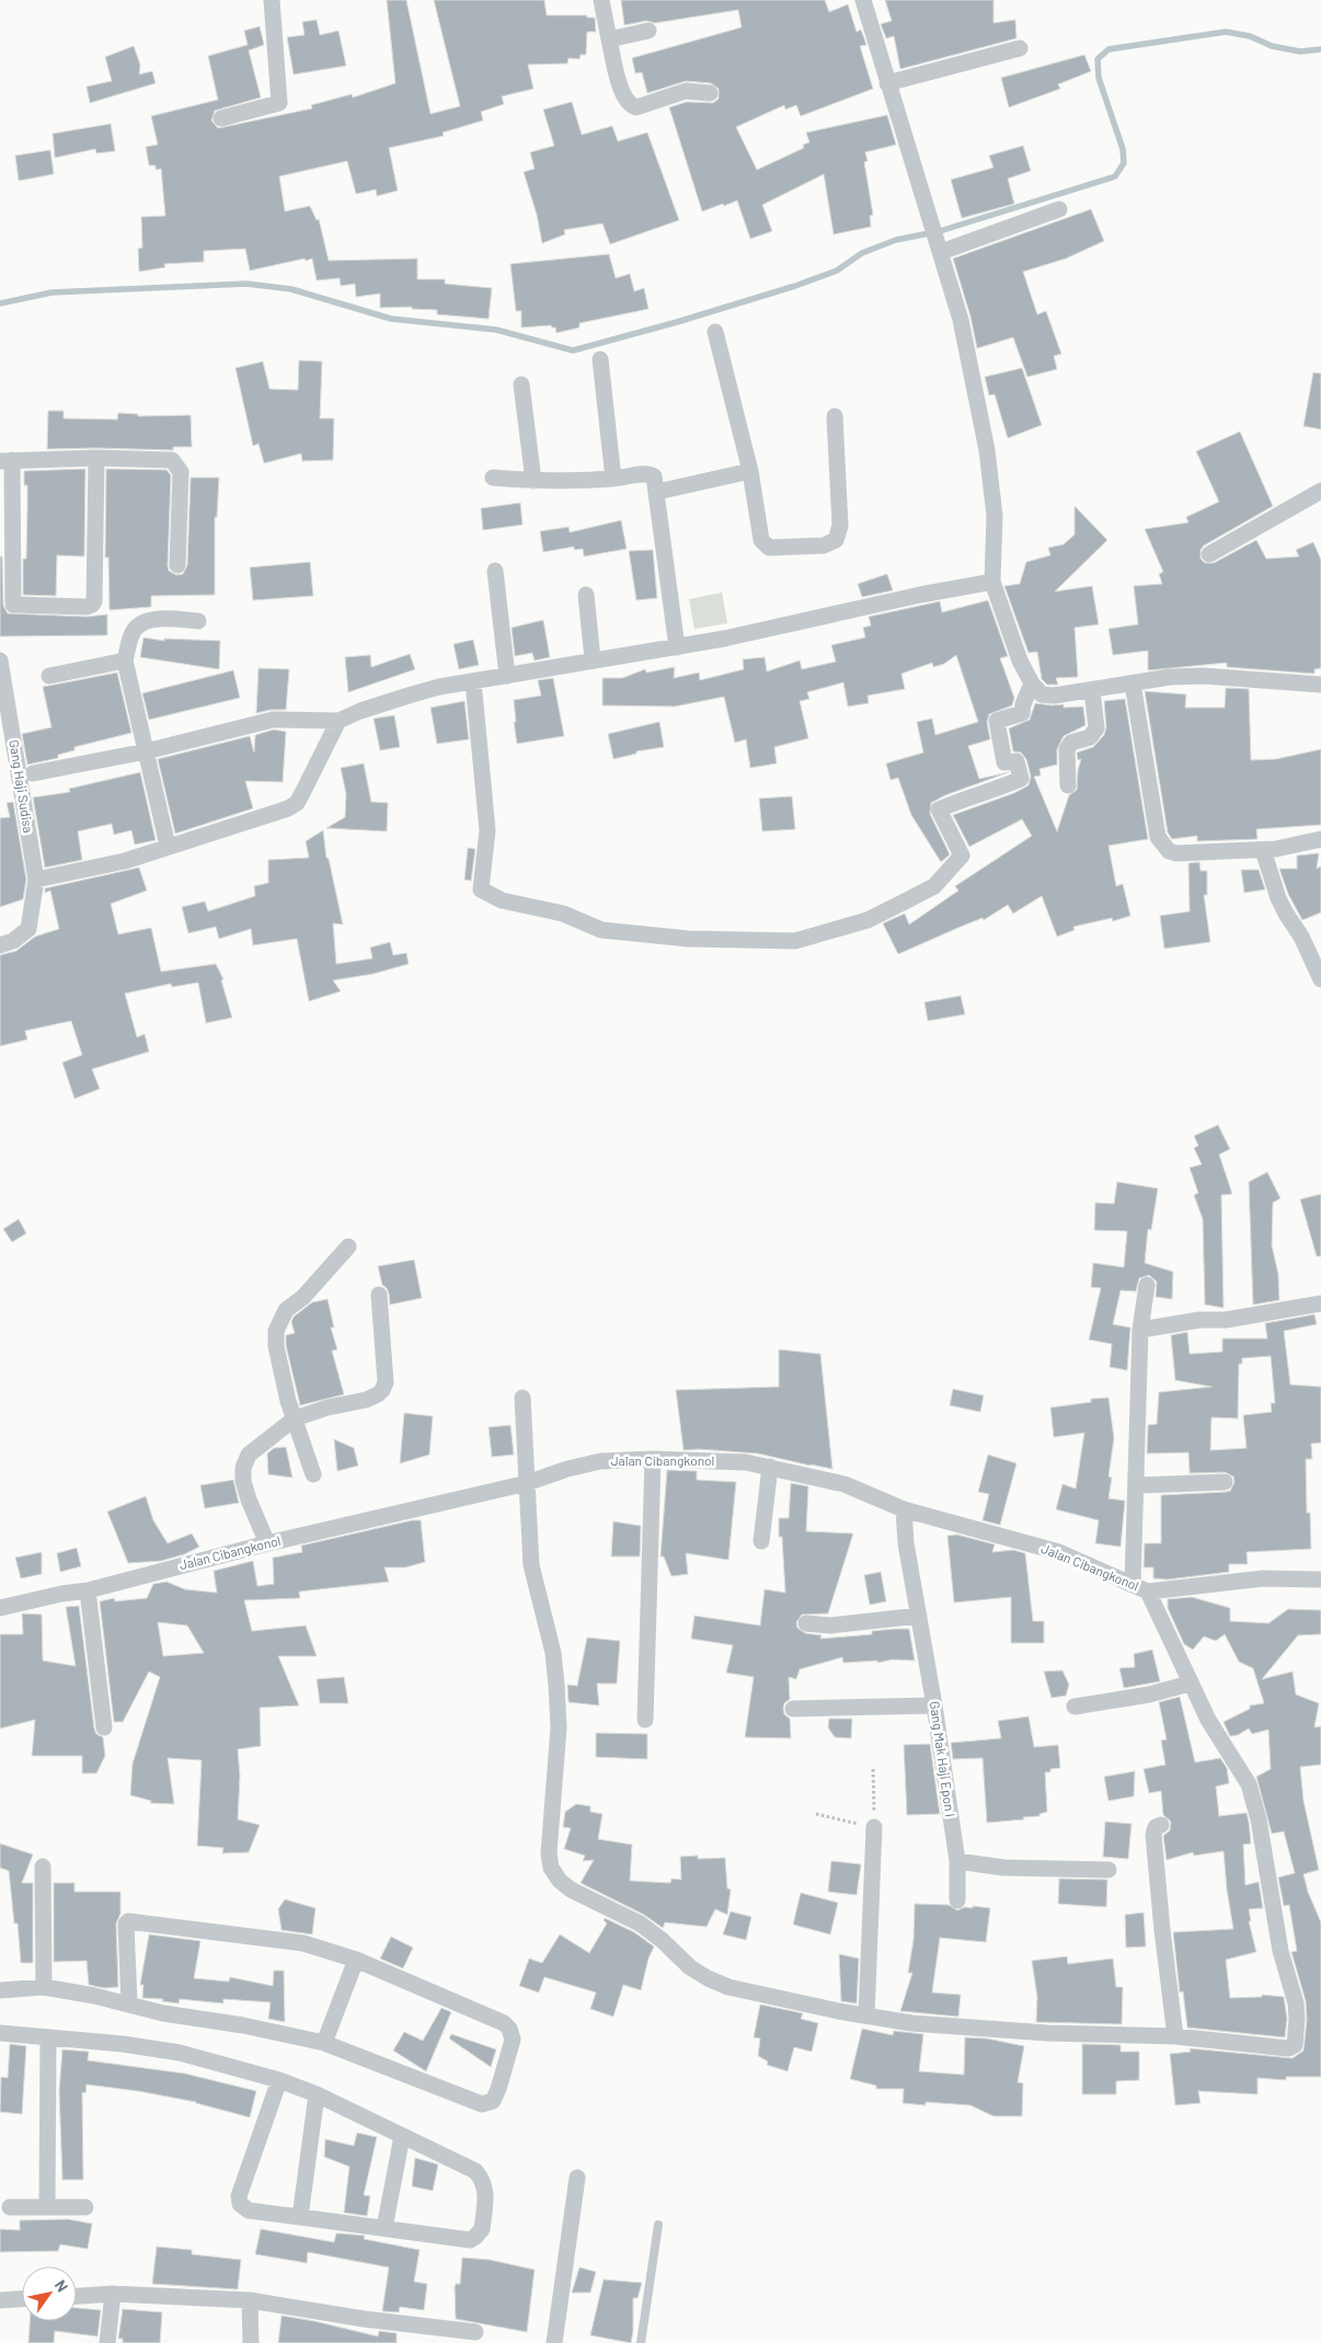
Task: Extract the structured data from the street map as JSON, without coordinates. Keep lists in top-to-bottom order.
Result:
{
  "streets": {
    "street": ["Gang Haji Sudisa", "Jalan Cibangkonol", "Gang Mak Haji Epon I"]
  },
  "crossings": [
    ["Jalan Cibangkonol", "Gang Mak Haji Epon I"]
  ],
  "north": "top right"
}
